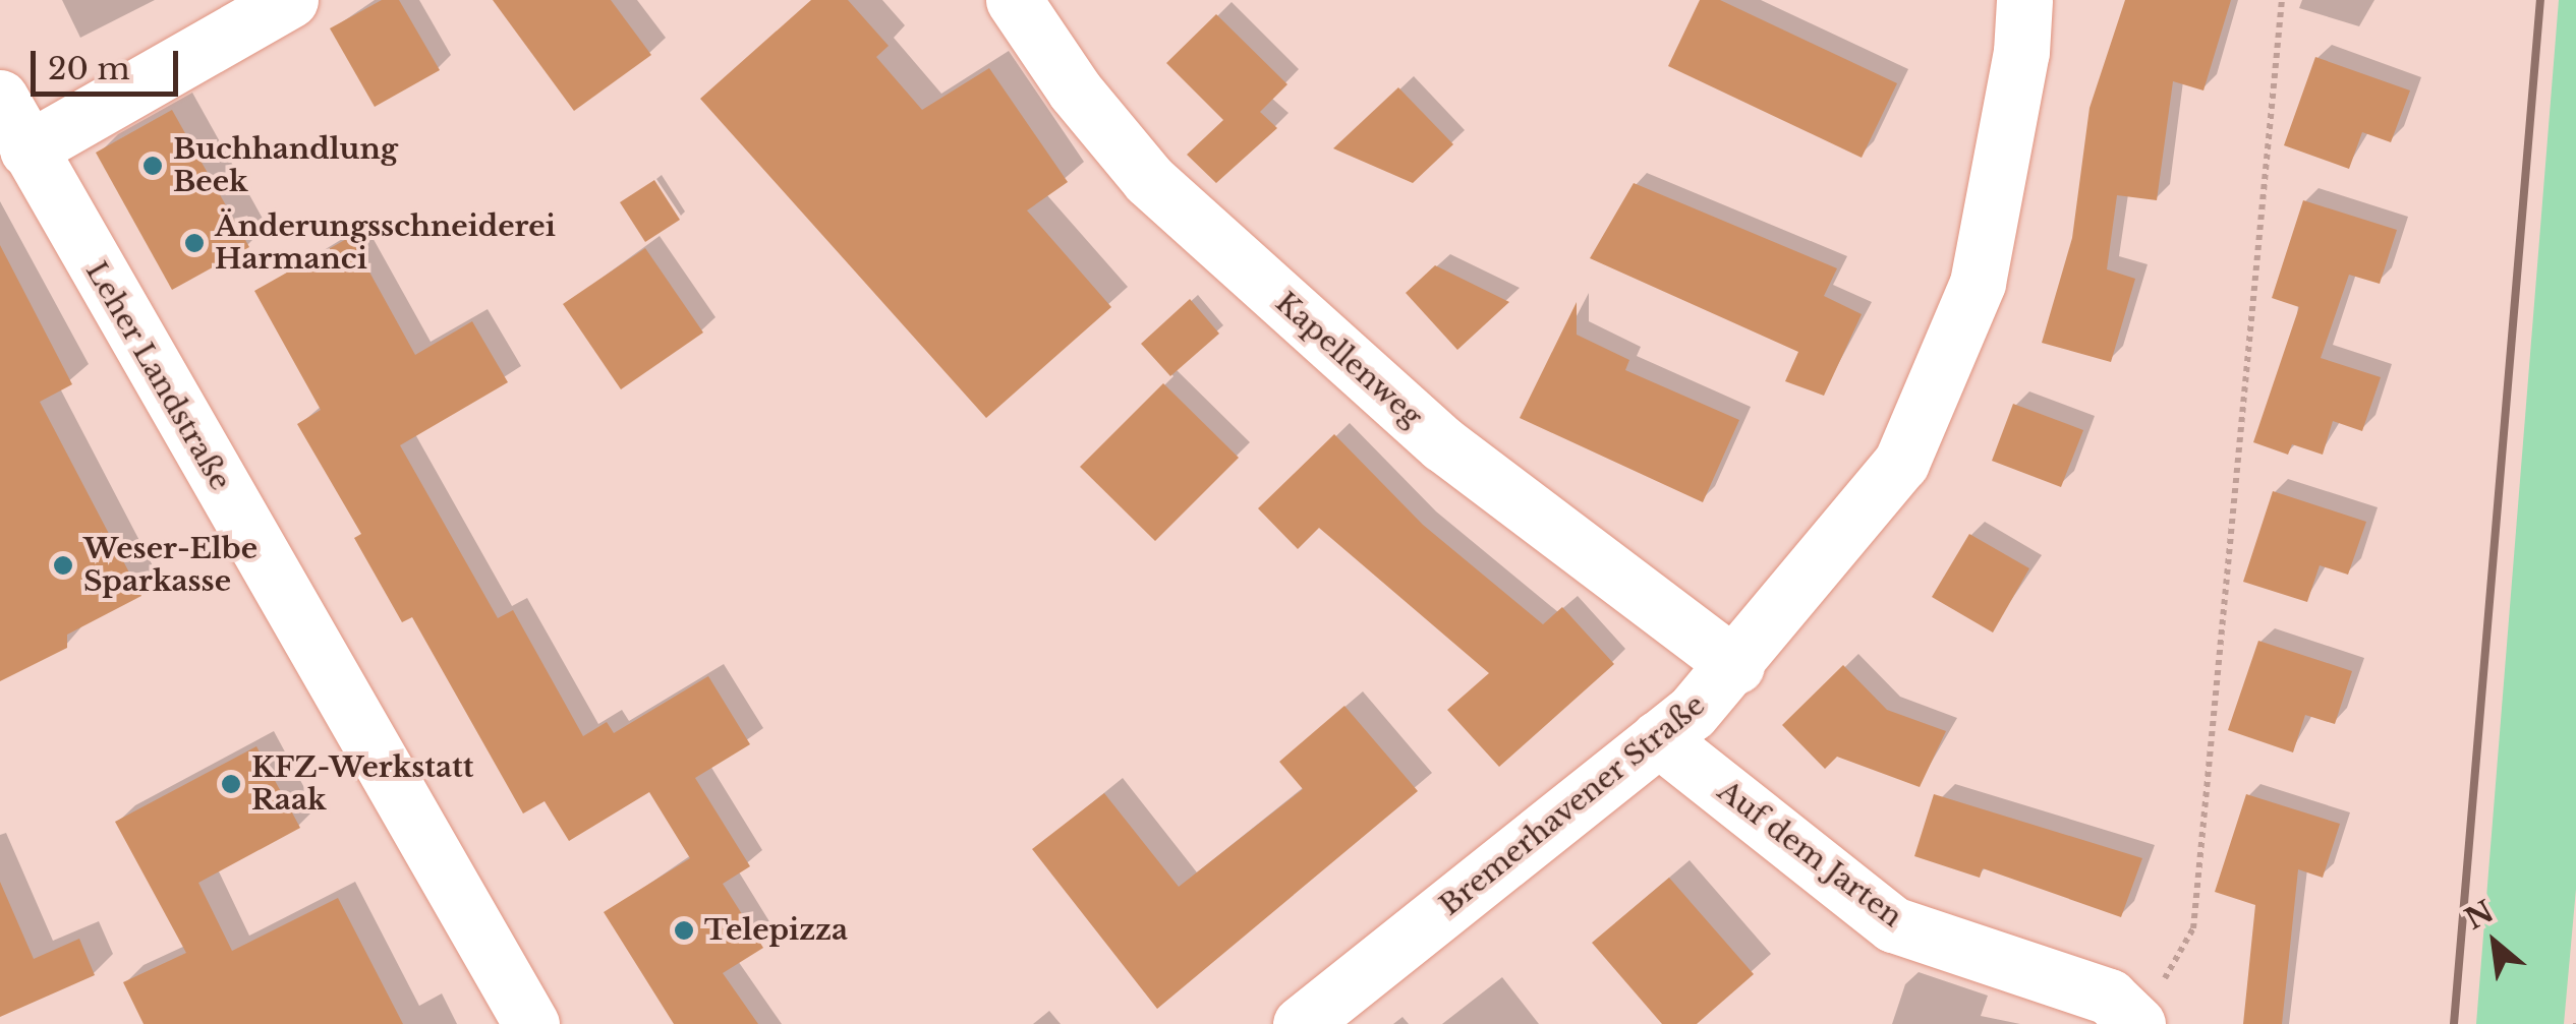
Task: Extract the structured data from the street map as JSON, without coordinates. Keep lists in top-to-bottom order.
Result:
{
  "streets": {
    "street": [
      "Kapellenweg",
      "Leher Landstraße",
      "Bremerhavener Straße",
      "Auf dem Jarten"
    ]
  },
  "crossings": [
    ["Kapellenweg", "Bremerhavener Straße"],
    ["Bremerhavener Straße", "Auf dem Jarten"]
  ],
  "places": [
    "Buchhandlung Beek",
    "Änderungsschneiderei Harmanci",
    "Weser-Elbe Sparkasse",
    "KFZ-Werkstatt Raak",
    "Telepizza"
  ],
  "scale_bar": "20 m",
  "north": "top left"
}
